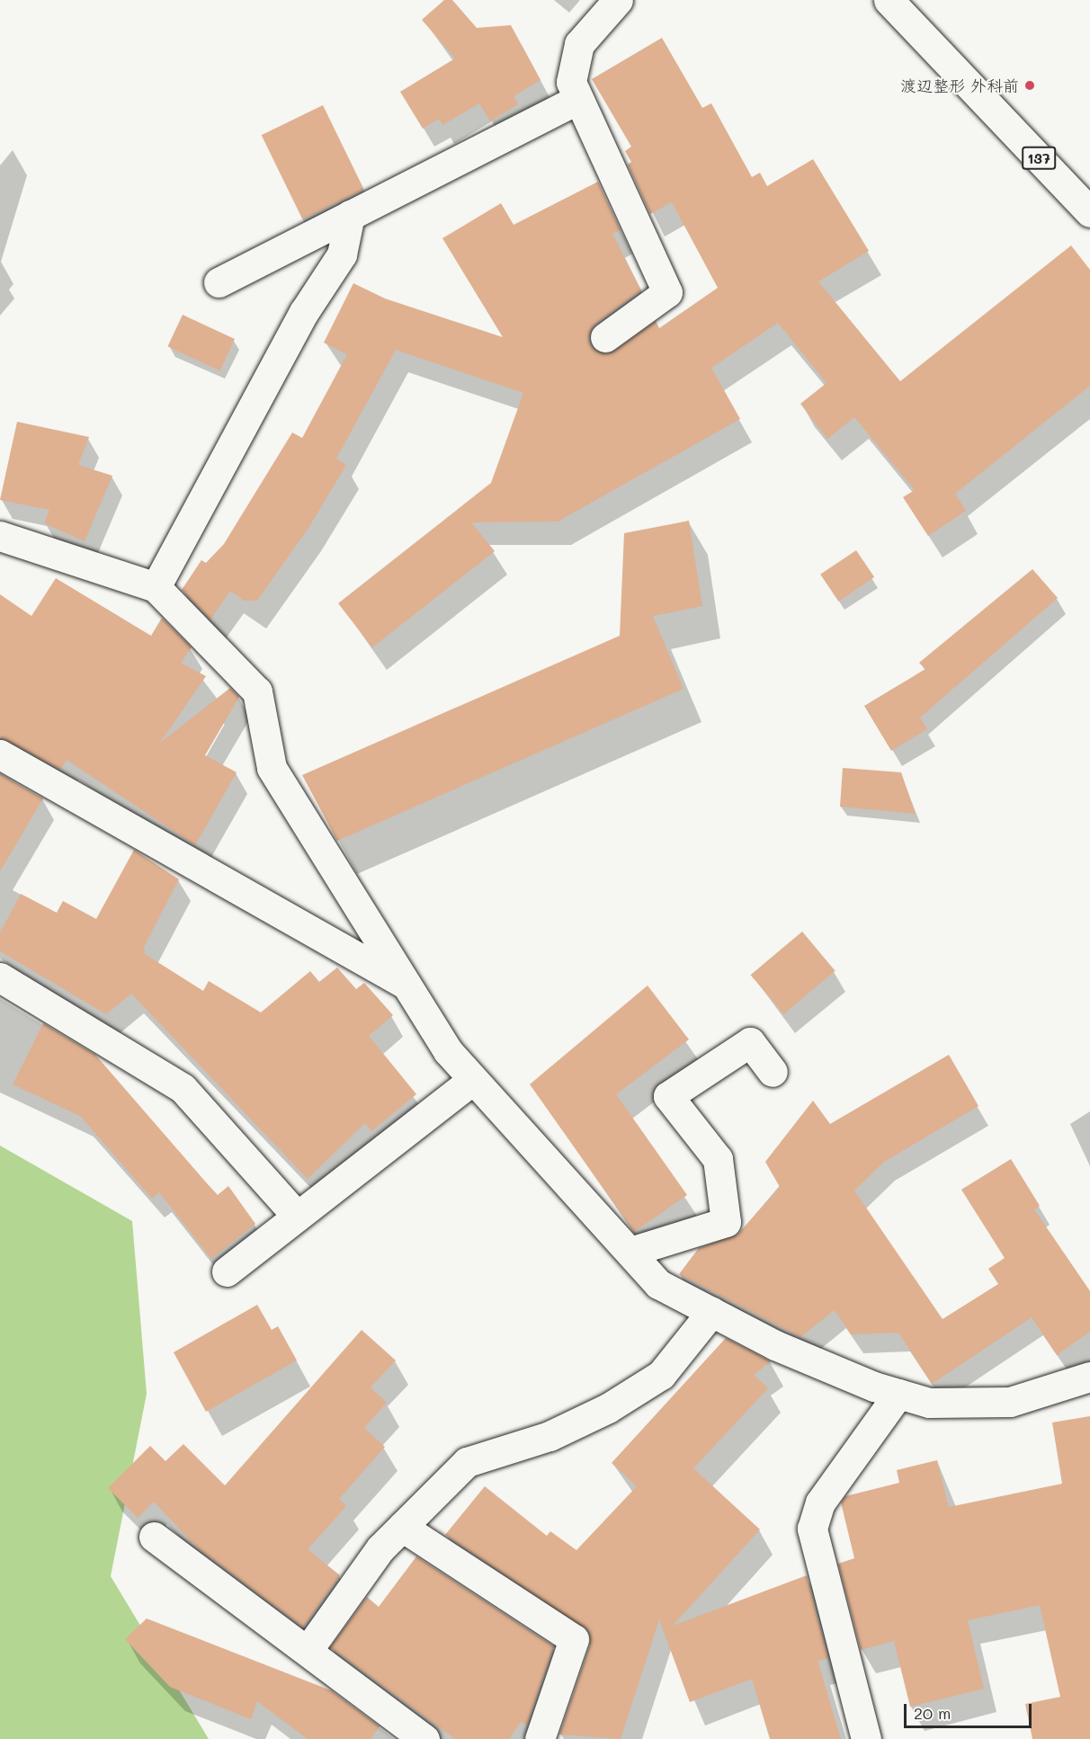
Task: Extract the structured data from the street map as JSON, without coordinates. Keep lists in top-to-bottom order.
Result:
{
  "streets": {
    "main road": ["137"]
  },
  "places": ["渡辺整形 外科前"],
  "scale_bar": "20 m"
}
